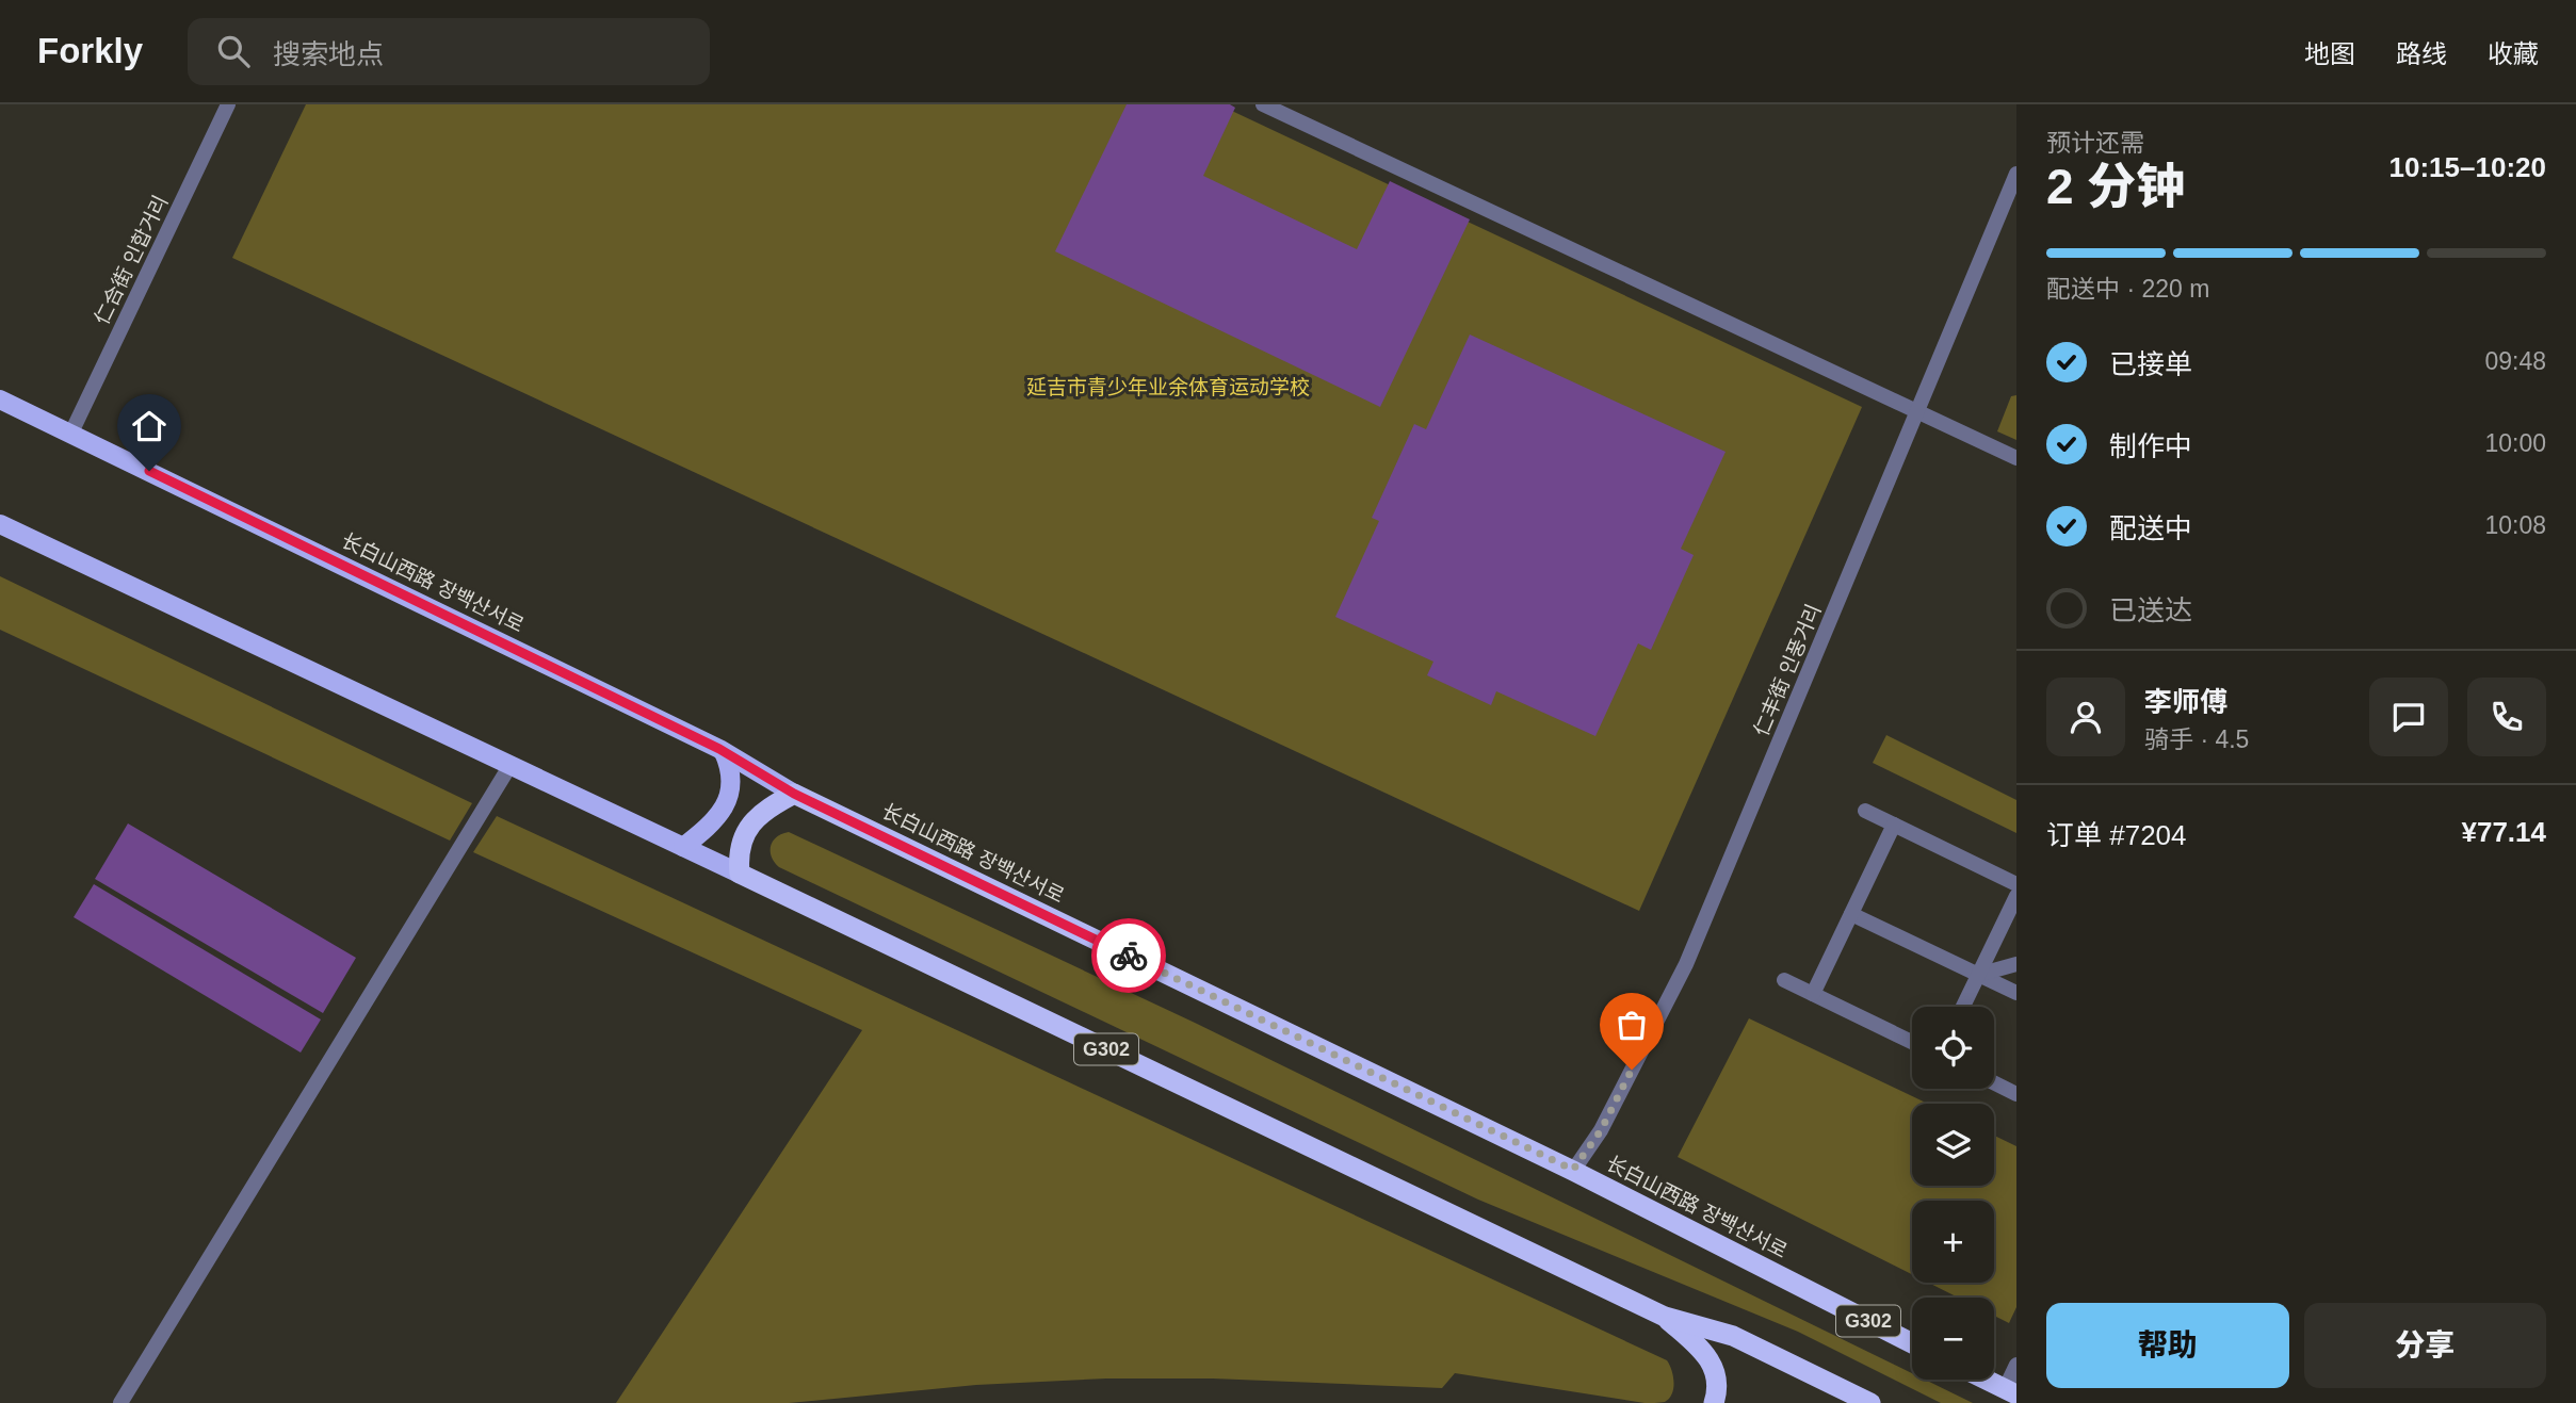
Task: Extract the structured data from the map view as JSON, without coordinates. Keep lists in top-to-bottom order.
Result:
{
  "streets": {
    "highway": ["长白山西路 장백산서로", "G302"],
    "street": ["仁合街 인합거리", "仁丰街 인풍거리"]
  },
  "crossings": [
    ["仁合街 인합거리", "长白山西路 장백산서로"],
    ["长白山西路 장백산서로", "仁丰街 인풍거리"]
  ],
  "parks": ["延吉市青少年业余体育运动学校"],
  "page": {
    "header": "Forkly",
    "search": "搜索地点",
    "nav": ["地图", "路线", "收藏"],
    "heading": ["2 分钟", "预计还需", "10:15–10:20"],
    "panel": [
      "李师傅",
      "骑手 · 4.5",
      "订单 #7204",
      "¥77.14"
    ],
    "bar": "配送中 · 220 m",
    "list": [
      ["已接单", "09:48"],
      ["制作中", "10:00"],
      ["配送中", "10:08"],
      "已送达"
    ],
    "map_buttons": ["+", "−"],
    "buttons": ["帮助", "分享"]
  }
}
